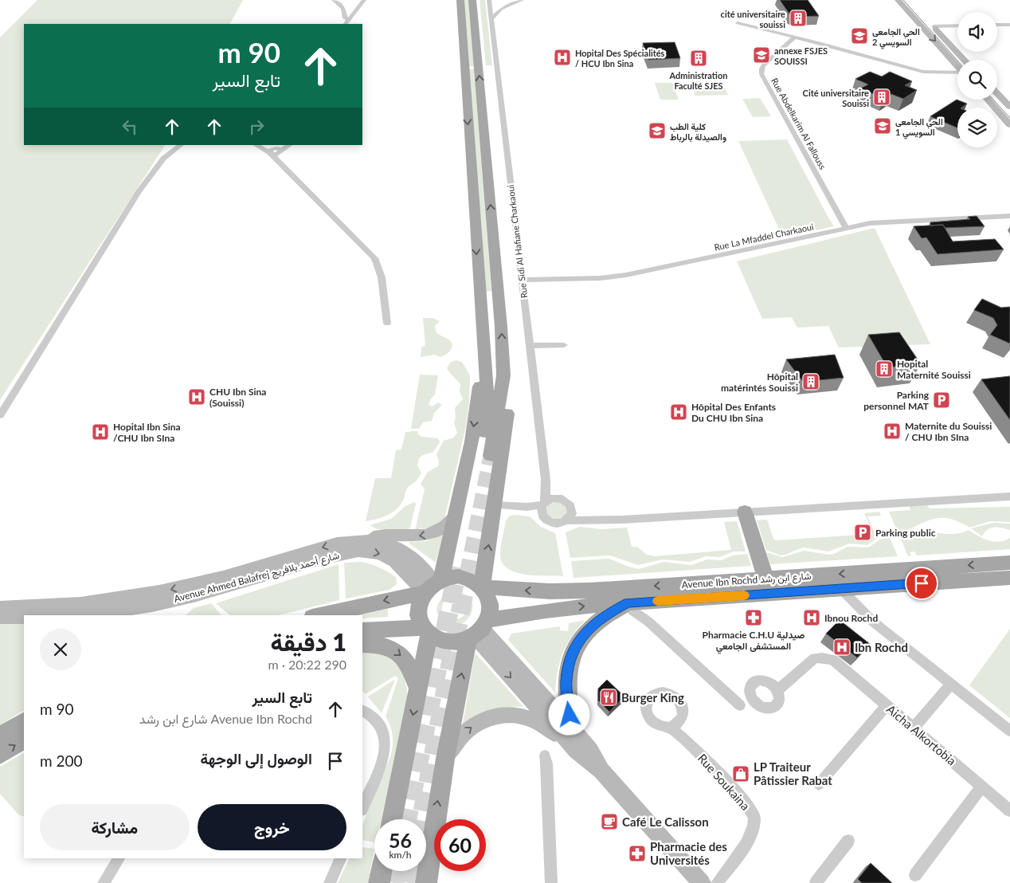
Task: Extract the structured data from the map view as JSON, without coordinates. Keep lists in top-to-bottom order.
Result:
{
  "streets": {
    "main road": ["Avenue Ahmed Balafrej شارع أحمد بلافريج", "Avenue Ibn Rochd شارع ابن رشد"],
    "street": [
      "Rue Abdelkarim Al Fallouss",
      "Rue La Mfaddel Charkaoui",
      "Rue Sidi Al Hafiane Charkaoui",
      "Aicha Alkortobia",
      "Rue Soukaina"
    ]
  },
  "crossings": [
    ["Rue Abdelkarim Al Fallouss", "Rue La Mfaddel Charkaoui"],
    ["Rue La Mfaddel Charkaoui", "Rue Sidi Al Hafiane Charkaoui"],
    ["Avenue Ahmed Balafrej شارع أحمد بلافريج", "Avenue Ibn Rochd شارع ابن رشد"]
  ],
  "places": {
    "building": [
      "cité universitaire souissi",
      "Administration Faculté SJES",
      "Cité universitaire Souissi",
      "Hopital Maternité Souissi",
      "Hôpital matérintés Souissi"
    ],
    "school or university": [
      "الحي الجامعي السويسي 2",
      "annexe FSJES SOUISSI",
      "الحي الجامعي السويسي 1",
      "كلية الطب والصيدلة بالرباط"
    ],
    "hospital": [
      "Hopital Des Spécialités / HCU Ibn Sina",
      "CHU Ibn Sina (Souissi)",
      "Hôpital Des Enfants Du CHU Ibn Sina",
      "Maternite du Souissi / CHU Ibn SIna",
      "Hopital Ibn Sina /CHU Ibn SIna",
      "Ibnou Rochd",
      "Ibn Rochd"
    ],
    "parking": ["Parking personnel MAT", "Parking public"],
    "pharmacy": ["Pharmacie C.H.U صيدلية المستشفى الجامعي", "Pharmacie des Universités"],
    "restaurant": ["Burger King"],
    "shop": ["LP Traiteur Pâtissier Rabat"],
    "cafe": ["Café Le Calisson"]
  },
  "page": {
    "turn": ["90 m", "تابع السير"],
    "heading": ["1 دقيقة", "290 m · 20:22"],
    "list": [
      {
        "name": "تابع السير",
        "note": "Avenue Ibn Rochd شارع ابن رشد",
        "value": "90 m"
      },
      {
        "name": "الوصول إلى الوجهة",
        "value": "200 m"
      }
    ],
    "buttons": ["خروج", "مشاركة"],
    "speed": "56 km/h",
    "limit": "60"
  }
}
